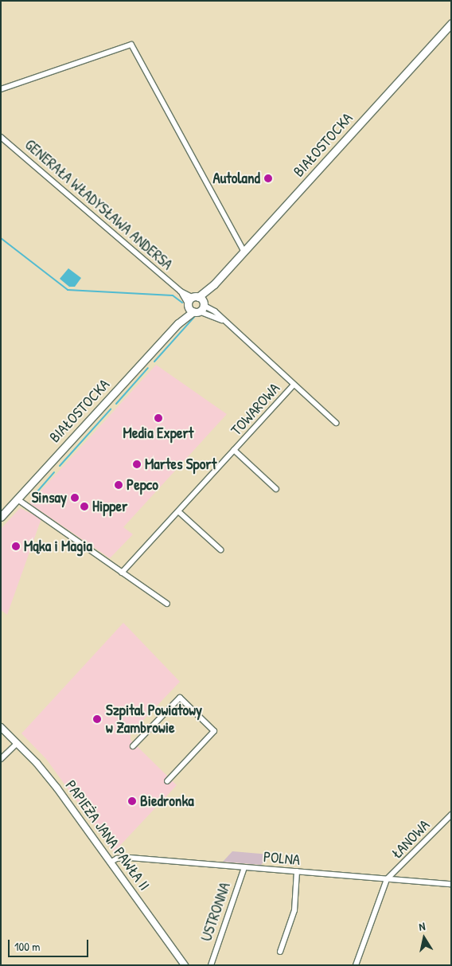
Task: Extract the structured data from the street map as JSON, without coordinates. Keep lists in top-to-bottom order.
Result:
{
  "streets": {
    "main road": ["BIAŁOSTOCKA"],
    "street": [
      "GENERAŁA WŁADYSŁAWA ANDERSA",
      "TOWAROWA",
      "PAPIEŻA JANA PAWŁA II",
      "ŁANOWA",
      "POLNA",
      "USTRONNA"
    ]
  },
  "crossings": [
    ["BIAŁOSTOCKA", "GENERAŁA WŁADYSŁAWA ANDERSA"],
    ["PAPIEŻA JANA PAWŁA II", "POLNA"],
    ["ŁANOWA", "POLNA"],
    ["POLNA", "USTRONNA"]
  ],
  "places": [
    "Autoland",
    "Media Expert",
    "Martes Sport",
    "Pepco",
    "Sinsay",
    "Hipper",
    "Mąka i Magia",
    "Szpital Powiatowy w Zambrowie",
    "Biedronka"
  ],
  "scale_bar": "100 m",
  "north": "top"
}
